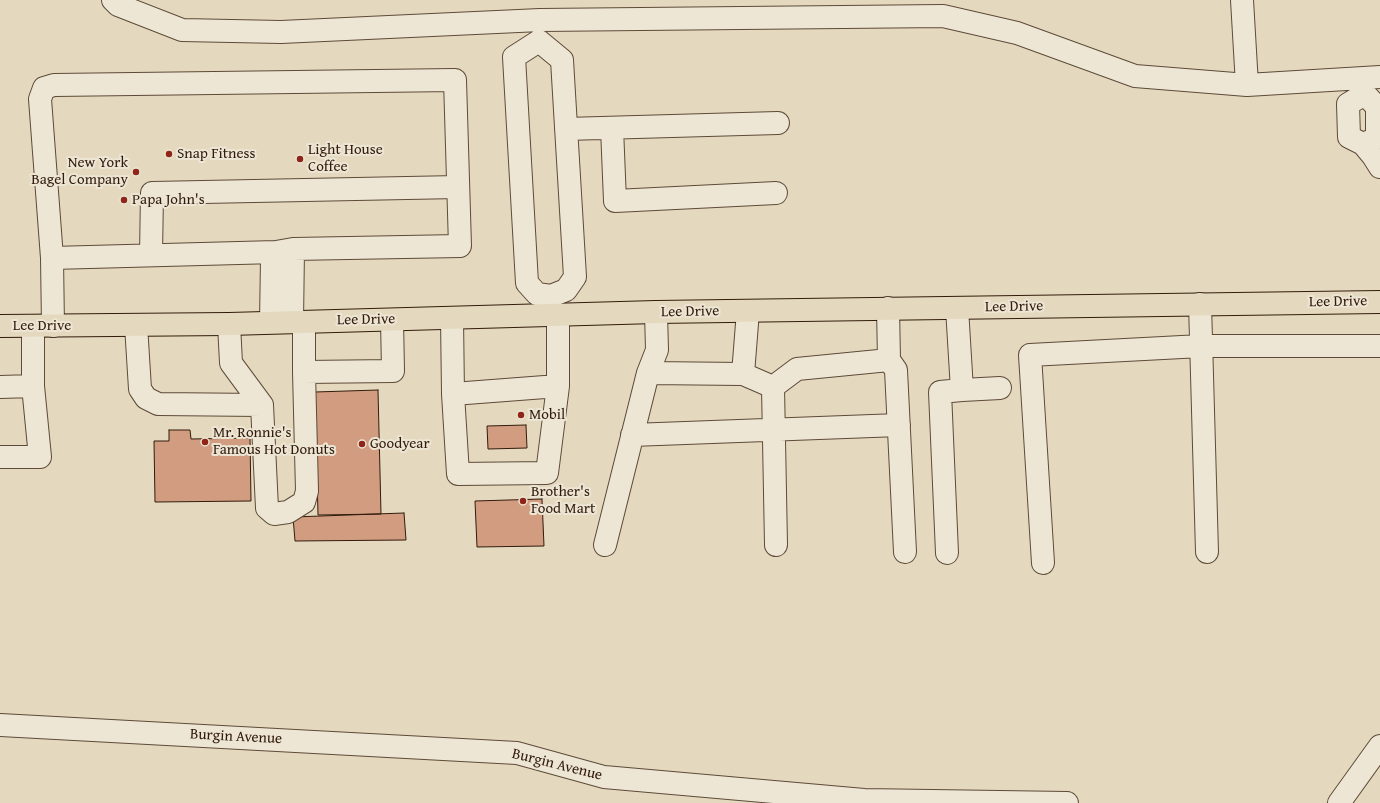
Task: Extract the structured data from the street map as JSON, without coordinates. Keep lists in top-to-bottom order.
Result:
{
  "streets": {
    "main road": ["Lee Drive"],
    "street": ["Burgin Avenue"]
  },
  "places": [
    "Snap Fitness",
    "Light House Coffee",
    "New York Bagel Company",
    "Papa John's",
    "Mobil",
    "Mr. Ronnie's Famous Hot Donuts",
    "Goodyear",
    "Brother's Food Mart"
  ]
}
